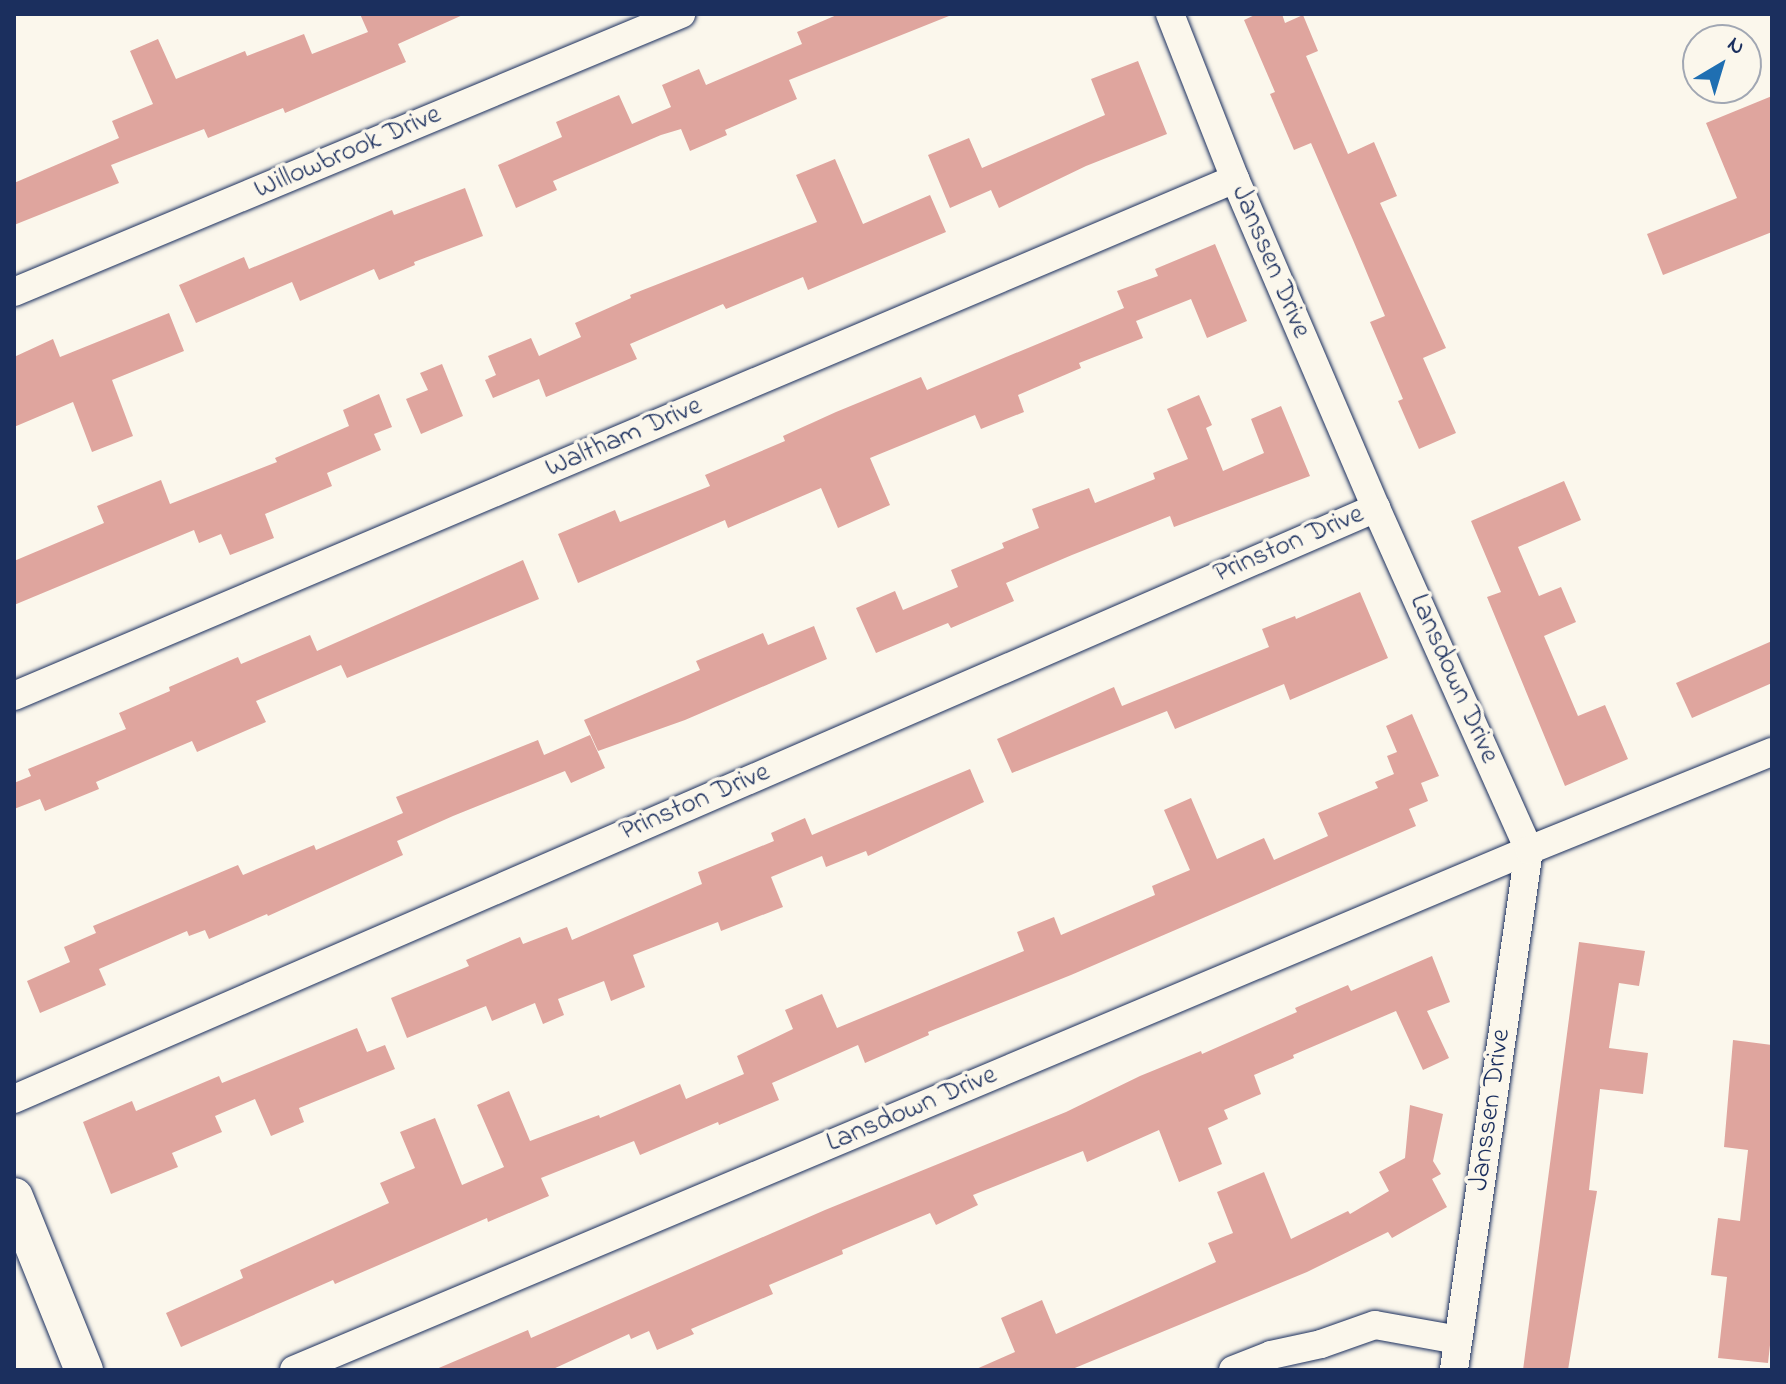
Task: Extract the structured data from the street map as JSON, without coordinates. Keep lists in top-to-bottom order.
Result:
{
  "streets": {
    "street": [
      "Willowbrook Drive",
      "Janssen Drive",
      "Waltham Drive",
      "Prinston Drive",
      "Lansdown Drive"
    ]
  },
  "crossings": [
    ["Janssen Drive", "Waltham Drive"],
    ["Janssen Drive", "Prinston Drive"],
    ["Janssen Drive", "Lansdown Drive"],
    ["Prinston Drive", "Lansdown Drive"]
  ],
  "north": "top right"
}
